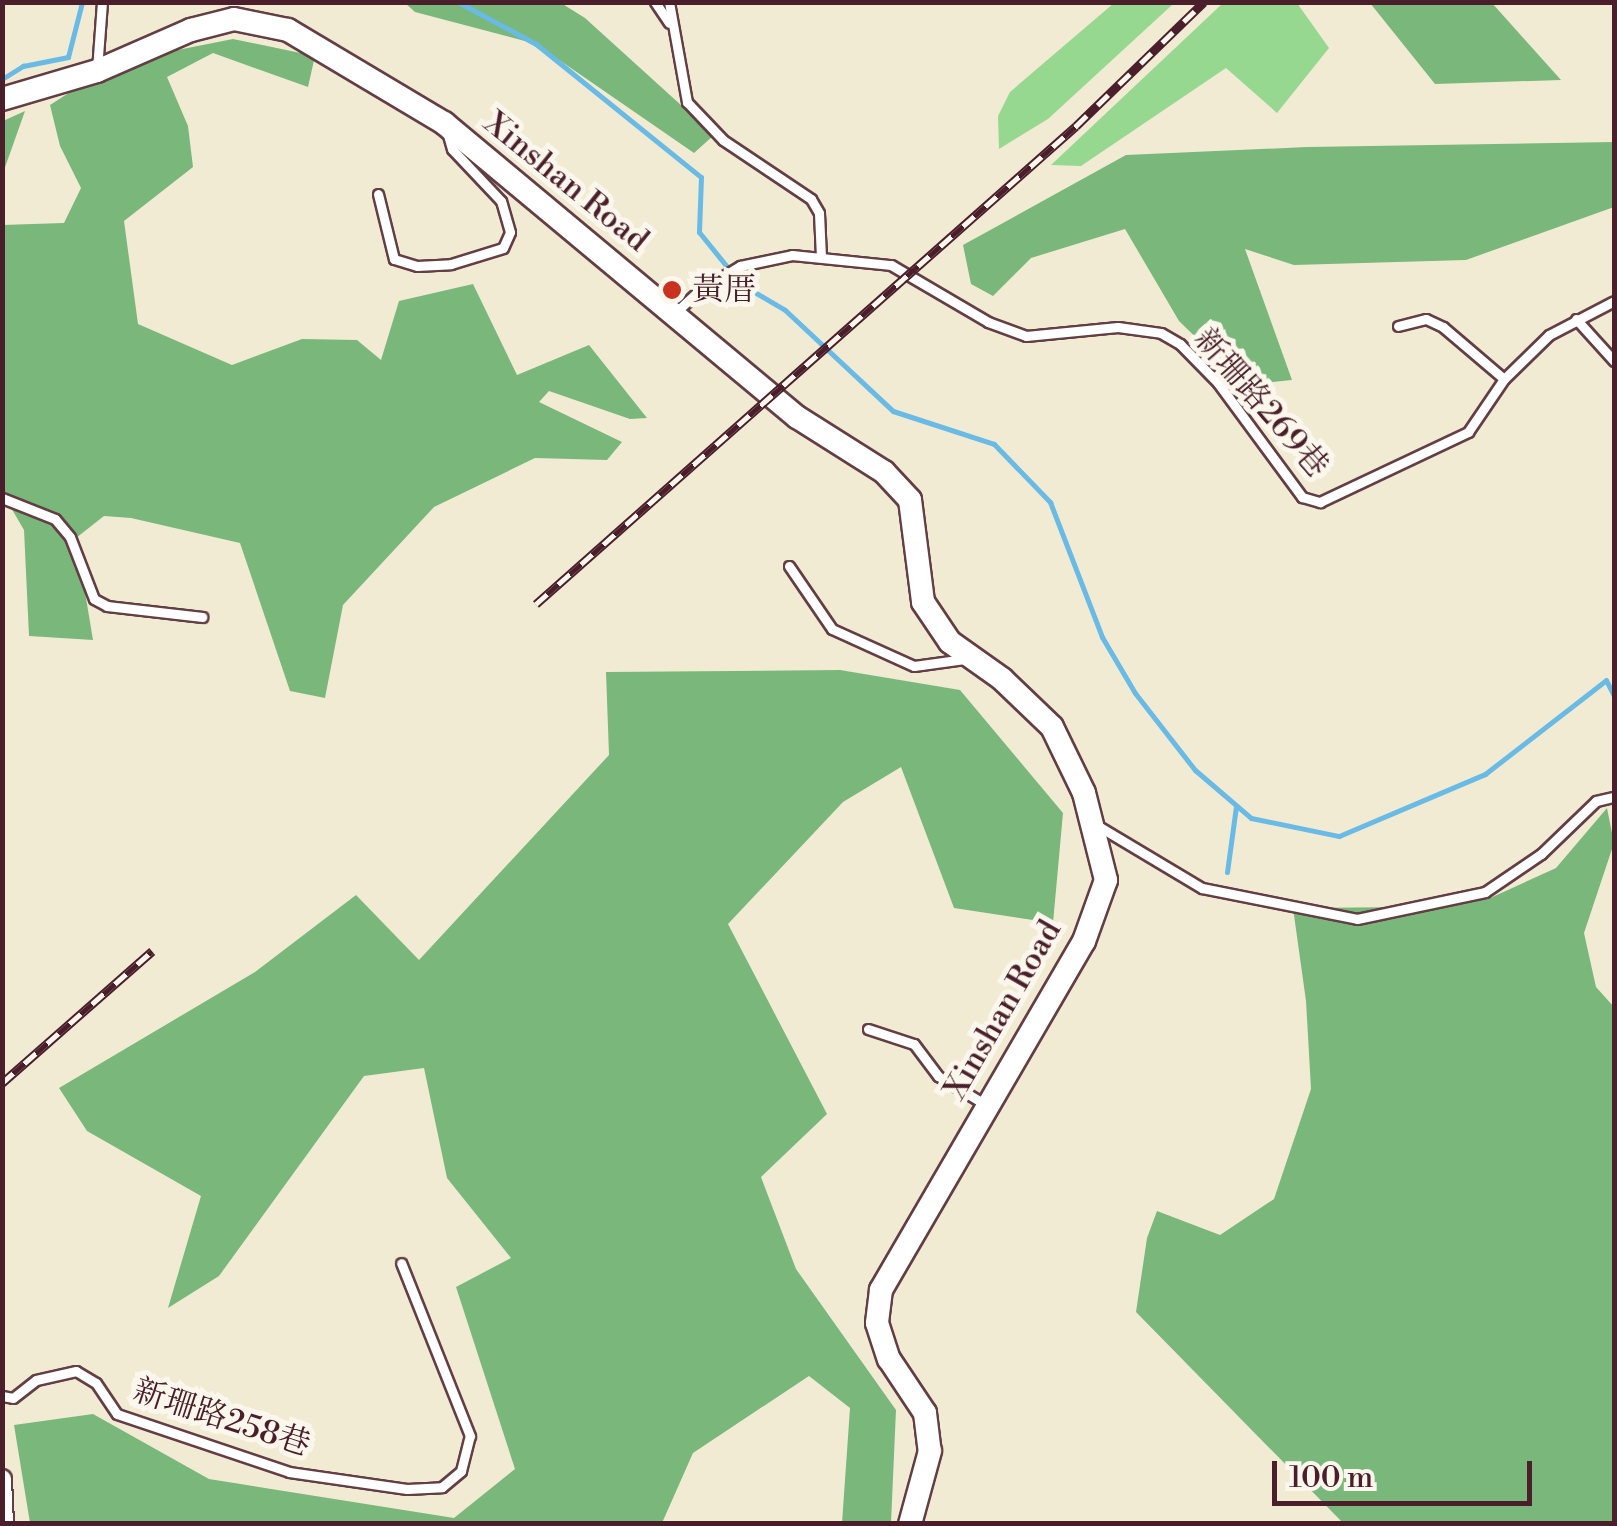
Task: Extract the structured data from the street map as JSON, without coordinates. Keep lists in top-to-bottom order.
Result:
{
  "streets": {
    "street": ["Xinshan Road"],
    "lane": ["新珊路269巷", "新珊路258巷"]
  },
  "crossings": [
    ["Xinshan Road", "新珊路269巷"]
  ],
  "places": ["黃厝"],
  "scale_bar": "100 m"
}
